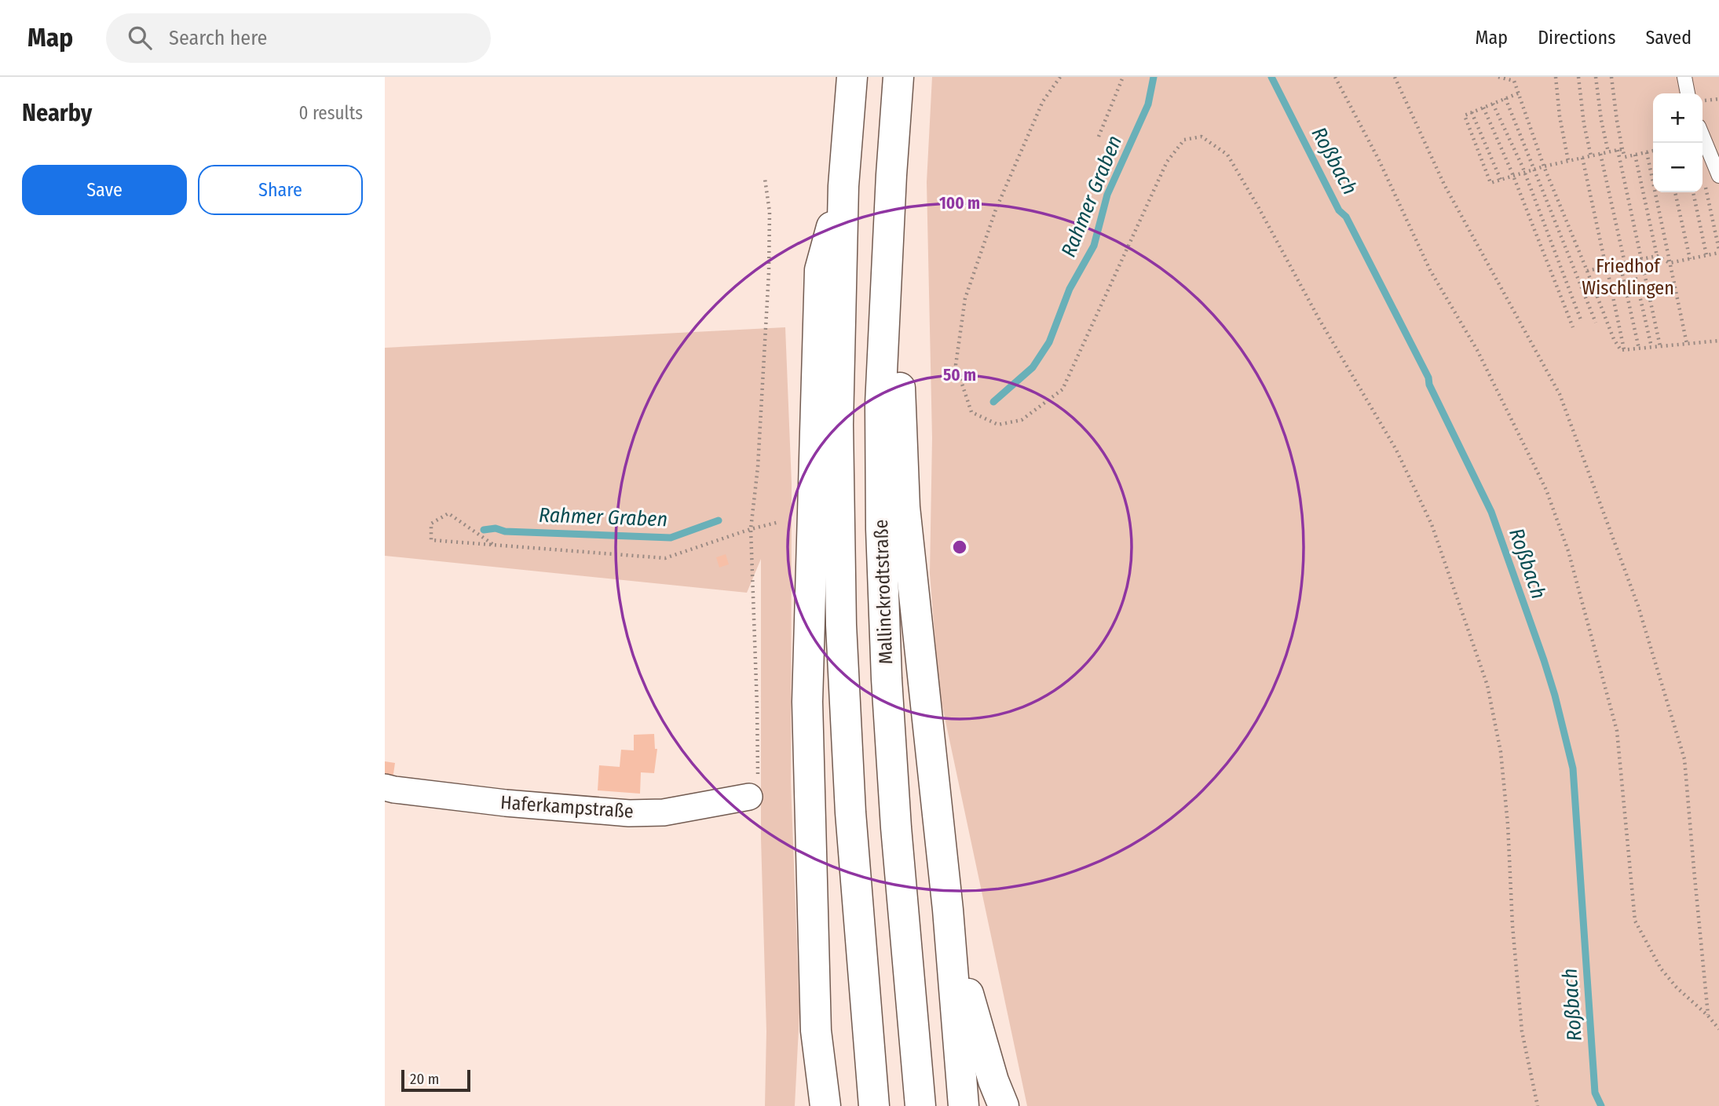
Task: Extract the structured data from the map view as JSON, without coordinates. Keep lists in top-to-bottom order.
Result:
{
  "streets": {
    "highway": ["Mallinckrodtstraße"],
    "street": ["Haferkampstraße"]
  },
  "water": ["Roßbach", "Rahmer Graben"],
  "parks": ["Friedhof Wischlingen"],
  "scale_bar": "20 m",
  "page": {
    "header": "Map",
    "search": "Search here",
    "nav": ["Map", "Directions", "Saved"],
    "heading": ["Nearby", "0 results"],
    "map_buttons": ["+", "−"],
    "buttons": ["Save", "Share"],
    "scale": "20 m"
  },
  "rings": ["100 m", "50 m"]
}
